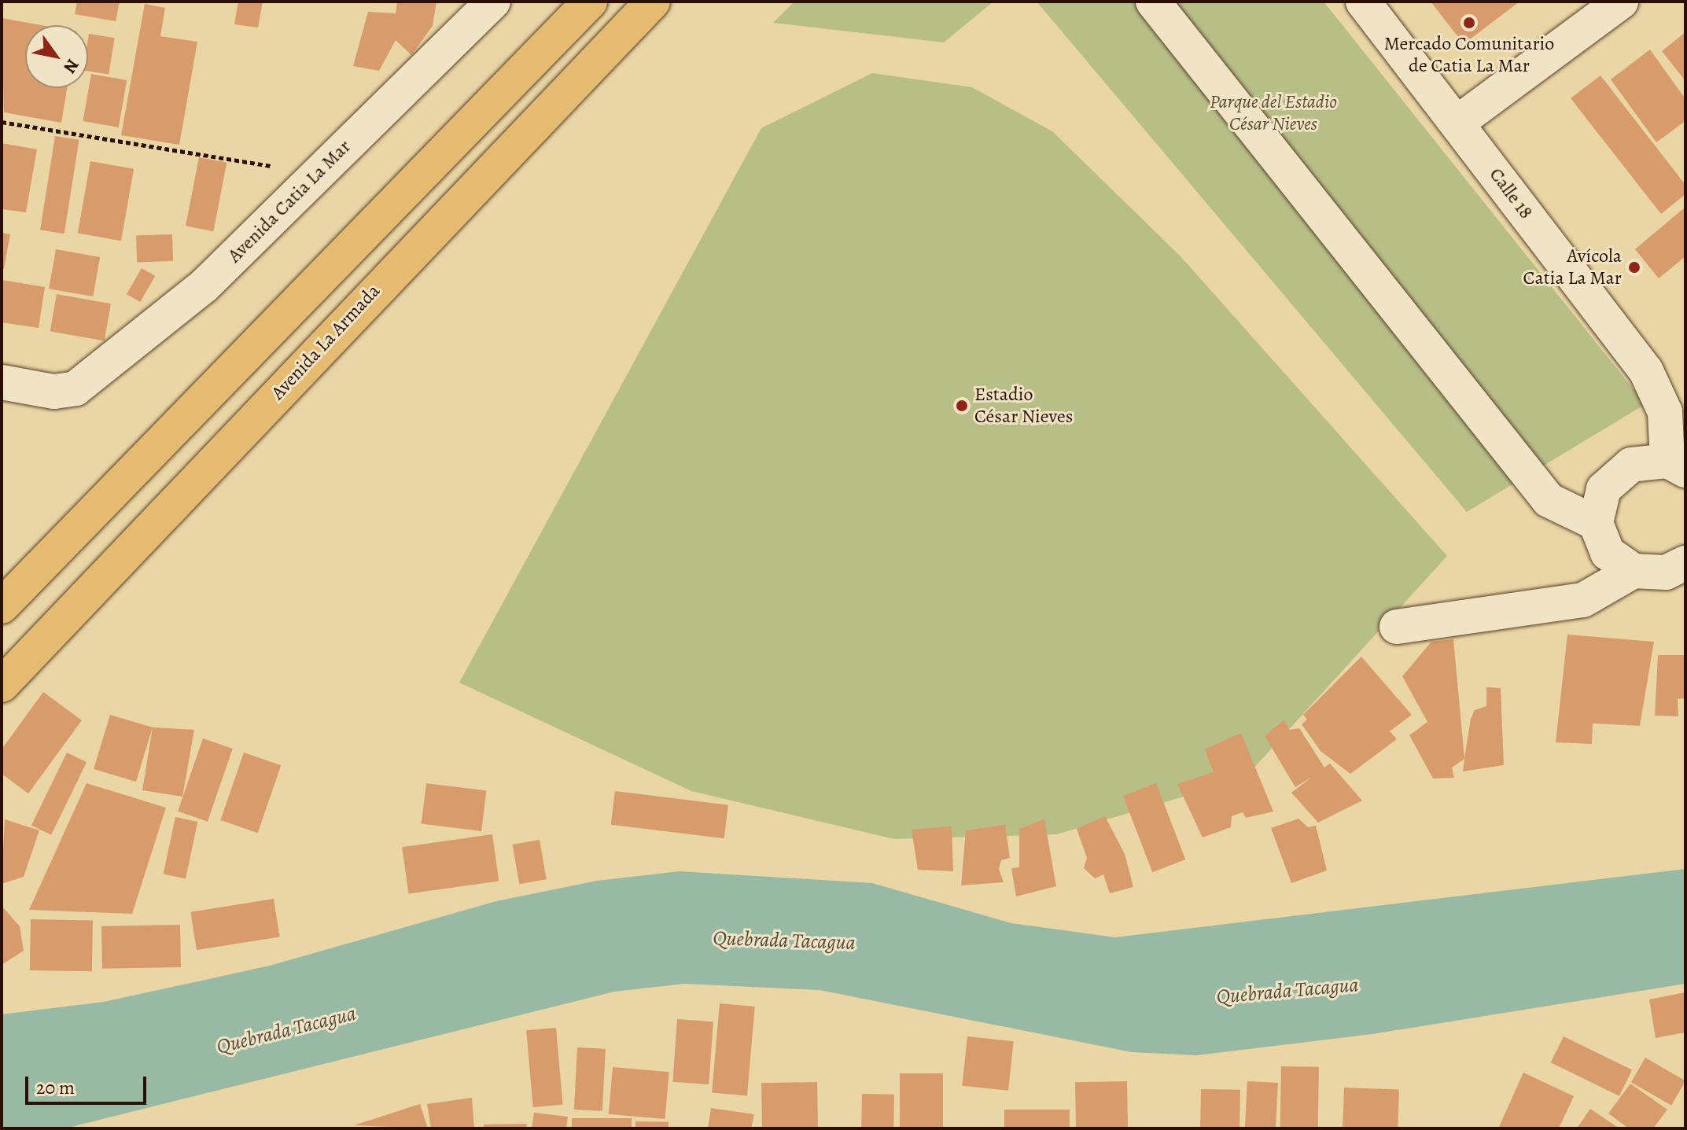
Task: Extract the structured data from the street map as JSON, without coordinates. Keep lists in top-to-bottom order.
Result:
{
  "streets": {
    "main road": ["Avenida La Armada"],
    "street": ["Calle 18", "Avenida Catia La Mar"]
  },
  "water": ["Quebrada Tacagua"],
  "parks": ["Parque del Estadio César Nieves"],
  "places": ["Mercado Comunitario de Catia La Mar", "Avícola Catia La Mar", "Estadio César Nieves"],
  "scale_bar": "20 m",
  "north": "bottom right"
}
